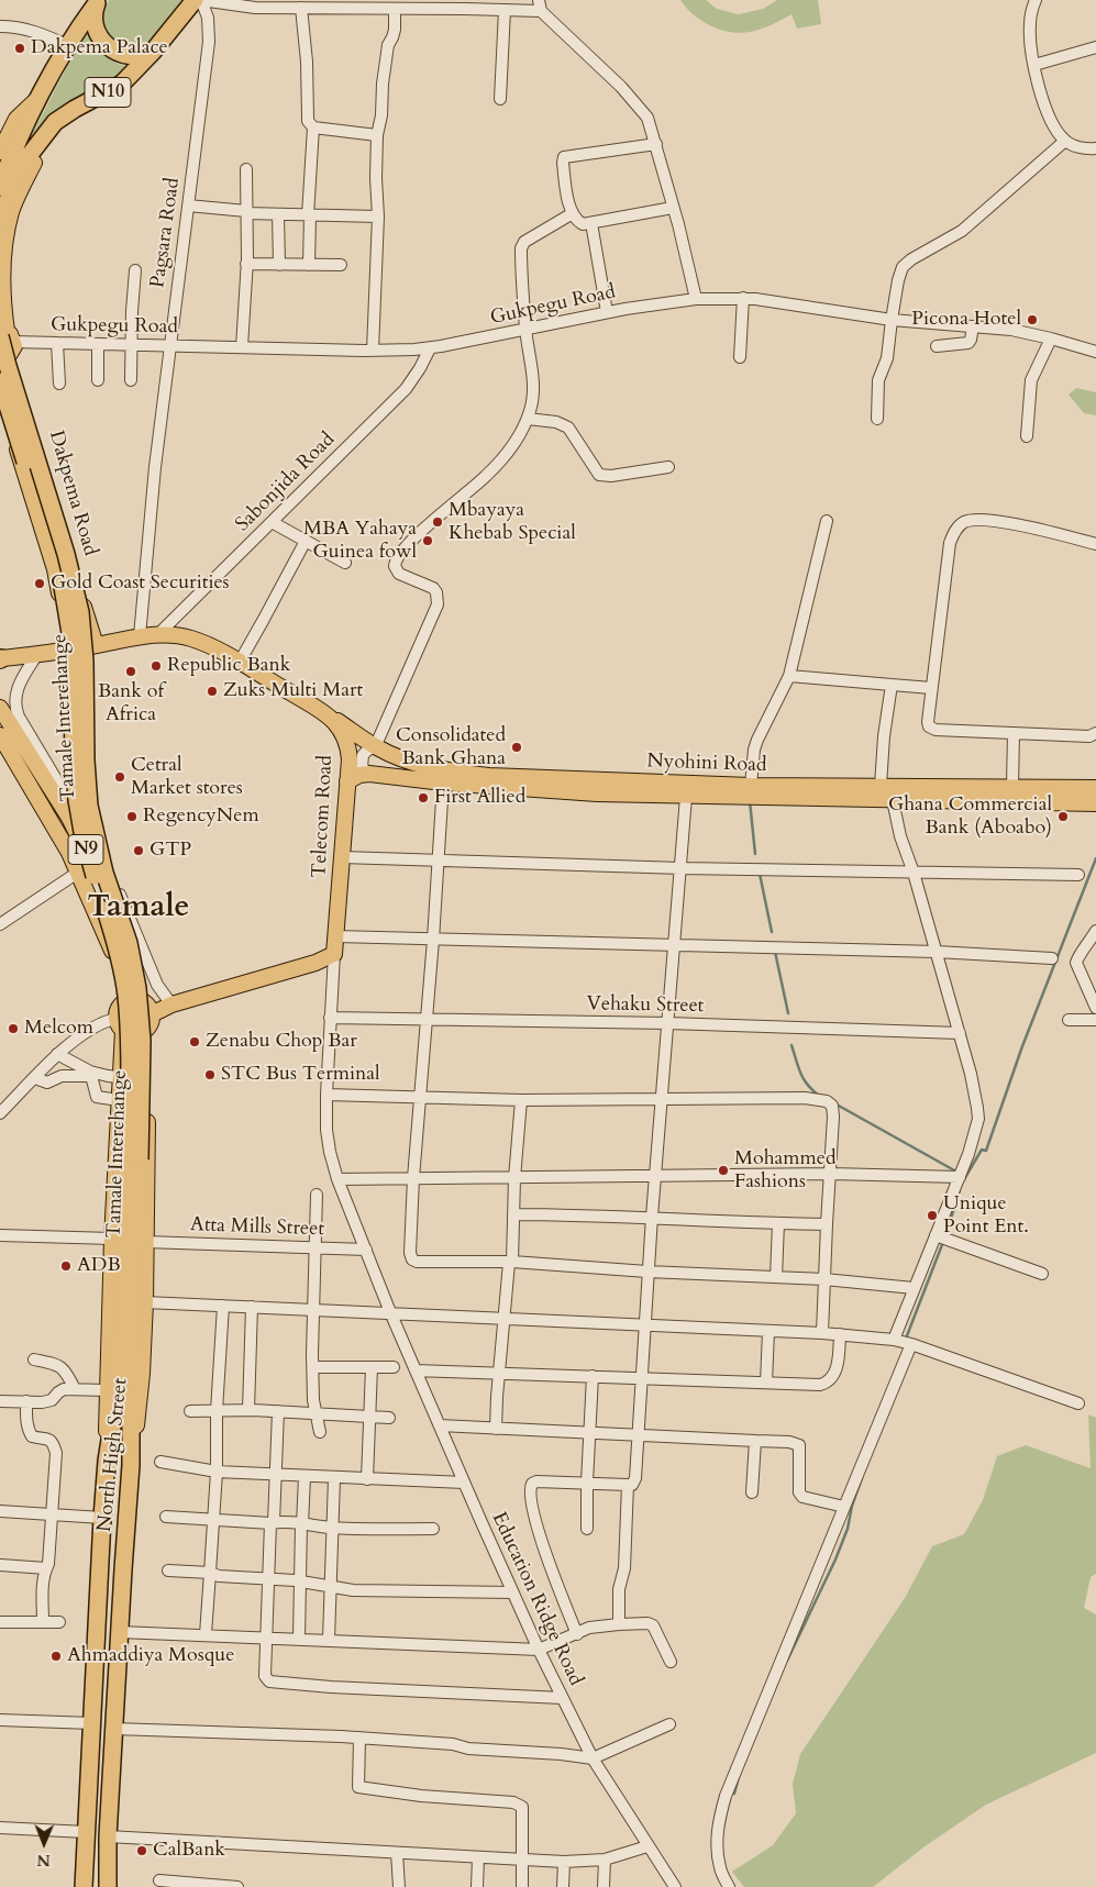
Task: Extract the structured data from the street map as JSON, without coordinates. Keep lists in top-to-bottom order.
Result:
{
  "streets": {
    "highway": [
      "N10",
      "Dakpema Road",
      "Tamale Interchange",
      "North High Street"
    ],
    "main road": ["Nyohini Road", "Telecom Road", "N9"],
    "street": [
      "Pagsara Road",
      "Gukpegu Road",
      "Sabonjida Road",
      "Vehaku Street",
      "Atta Mills Street",
      "Education Ridge Road"
    ]
  },
  "crossings": [
    ["N10", "Dakpema Road"],
    ["Pagsara Road", "Gukpegu Road"],
    ["Pagsara Road", "Telecom Road"],
    ["Gukpegu Road", "Sabonjida Road"],
    ["Gukpegu Road", "Dakpema Road"],
    ["Gukpegu Road", "Tamale Interchange"],
    ["Sabonjida Road", "Telecom Road"],
    ["Dakpema Road", "Tamale Interchange"],
    ["Dakpema Road", "Telecom Road"],
    ["Tamale Interchange", "North High Street"],
    ["Nyohini Road", "Telecom Road"],
    ["Telecom Road", "Education Ridge Road"],
    ["N9", "North High Street"],
    ["Vehaku Street", "Education Ridge Road"],
    ["Atta Mills Street", "North High Street"],
    ["Atta Mills Street", "Education Ridge Road"]
  ],
  "districts": ["Tamale"],
  "places": [
    "Dakpema Palace",
    "Picona Hotel",
    "Mbayaya Khebab Special",
    "MBA Yahaya Guinea fowl",
    "Gold Coast Securities",
    "Republic Bank",
    "Bank of Africa",
    "Zuks Multi Mart",
    "Consolidated Bank Ghana",
    "Cetral Market stores",
    "First Allied",
    "RegencyNem",
    "Ghana Commercial Bank (Aboabo)",
    "GTP",
    "Melcom",
    "Zenabu Chop Bar",
    "STC Bus Terminal",
    "Mohammed Fashions",
    "Unique Point Ent.",
    "ADB",
    "Ahmaddiya Mosque",
    "CalBank"
  ],
  "north": "bottom"
}
